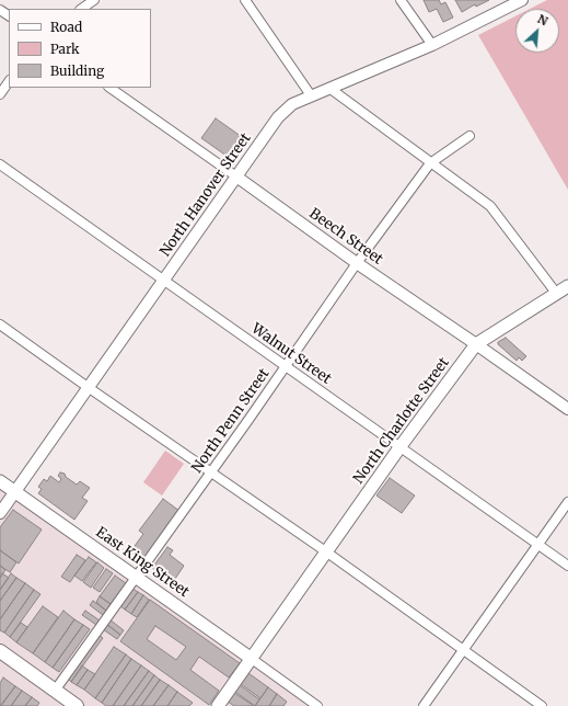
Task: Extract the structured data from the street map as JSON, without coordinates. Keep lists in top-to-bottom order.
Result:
{
  "streets": {
    "main road": ["North Charlotte Street", "East King Street"],
    "street": [
      "North Hanover Street",
      "Beech Street",
      "Walnut Street",
      "North Penn Street"
    ]
  },
  "crossings": [
    ["North Hanover Street", "Beech Street"],
    ["North Hanover Street", "Walnut Street"],
    ["North Hanover Street", "East King Street"],
    ["Beech Street", "North Penn Street"],
    ["Beech Street", "North Charlotte Street"],
    ["Walnut Street", "North Penn Street"],
    ["Walnut Street", "North Charlotte Street"],
    ["North Penn Street", "East King Street"],
    ["North Charlotte Street", "East King Street"]
  ],
  "legend": ["Road", "Park", "Building"],
  "north": "top right"
}
